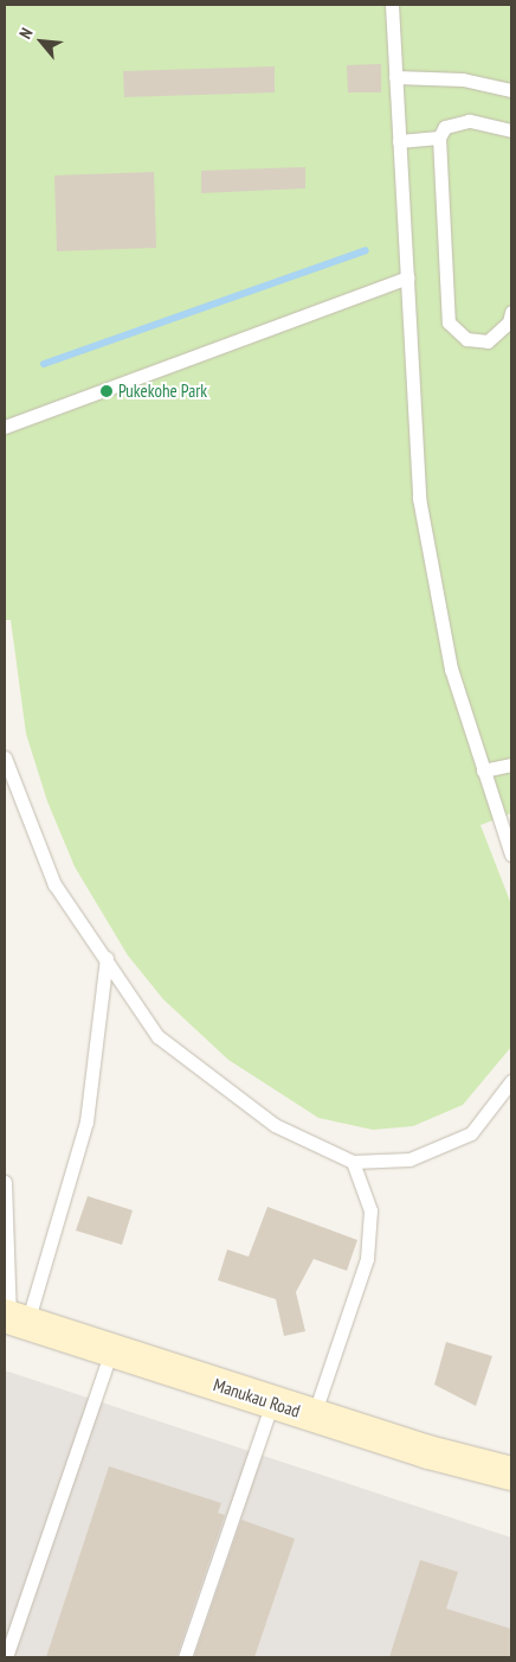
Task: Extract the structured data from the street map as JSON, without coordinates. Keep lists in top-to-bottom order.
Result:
{
  "streets": {
    "main road": ["Manukau Road"]
  },
  "places": ["Pukekohe Park"],
  "north": "top left"
}
